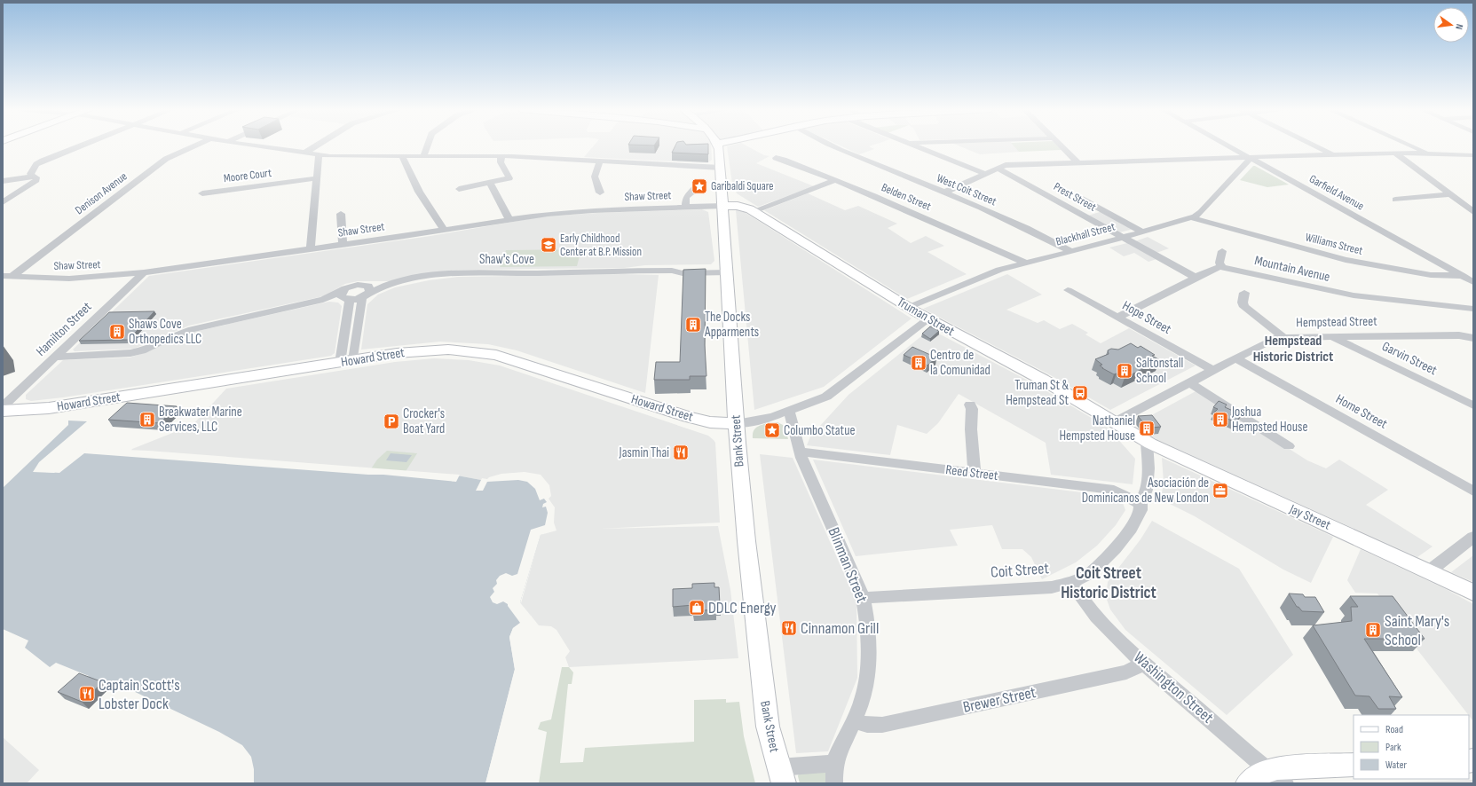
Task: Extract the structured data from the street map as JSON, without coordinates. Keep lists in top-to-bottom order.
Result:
{
  "streets": {
    "main road": [
      "Truman Street",
      "Howard Street",
      "Bank Street",
      "Jay Street"
    ],
    "street": [
      "Moore Court",
      "West Coit Street",
      "Garfield Avenue",
      "Denison Avenue",
      "Shaw Street",
      "Belden Street",
      "Prest Street",
      "Blackhall Street",
      "Williams Street",
      "Shaw's Cove",
      "Mountain Avenue",
      "Hope Street",
      "Hempstead Street",
      "Hamilton Street",
      "Garvin Street",
      "Home Street",
      "Reed Street",
      "Blinman Street",
      "Coit Street",
      "Washington Street",
      "Brewer Street"
    ]
  },
  "crossings": [
    ["West Coit Street", "Blackhall Street"],
    ["Garfield Avenue", "Blackhall Street"],
    ["Garfield Avenue", "Williams Street"],
    ["Denison Avenue", "Shaw Street"],
    ["Shaw Street", "Truman Street"],
    ["Shaw Street", "Hamilton Street"],
    ["Shaw Street", "Bank Street"],
    ["Belden Street", "Blackhall Street"],
    ["Prest Street", "Blackhall Street"],
    ["Blackhall Street", "Williams Street"],
    ["Blackhall Street", "Truman Street"],
    ["Shaw's Cove", "Bank Street"],
    ["Truman Street", "Hempstead Street"],
    ["Truman Street", "Bank Street"],
    ["Truman Street", "Jay Street"],
    ["Truman Street", "Coit Street"],
    ["Hope Street", "Hempstead Street"],
    ["Hempstead Street", "Garvin Street"],
    ["Hempstead Street", "Home Street"],
    ["Howard Street", "Bank Street"],
    ["Reed Street", "Blinman Street"],
    ["Reed Street", "Coit Street"],
    ["Jay Street", "Coit Street"],
    ["Blinman Street", "Coit Street"],
    ["Blinman Street", "Brewer Street"],
    ["Coit Street", "Washington Street"],
    ["Washington Street", "Brewer Street"]
  ],
  "districts": ["Hempstead Historic District", "Coit Street Historic District"],
  "places": {
    "place": ["Garibaldi Square", "Columbo Statue"],
    "school or university": ["Early Childhood Center at B.P. Mission"],
    "building": [
      "The Docks Apparments",
      "Shaws Cove Orthopedics LLC",
      "Centro de la Comunidad",
      "Saltonstall School",
      "Breakwater Marine Services, LLC",
      "Joshua Hempsted House",
      "Nathaniel Hempsted House",
      "Saint Mary's School"
    ],
    "bus stop": ["Truman St & Hempstead St"],
    "parking": ["Crocker's Boat Yard"],
    "restaurant": ["Jasmin Thai", "Cinnamon Grill", "Captain Scott's Lobster Dock"],
    "office": ["Asociación de Dominicanos de New London"],
    "shop": ["DDLC Energy"]
  },
  "legend": ["Road", "Park", "Water"],
  "north": "right"
}
